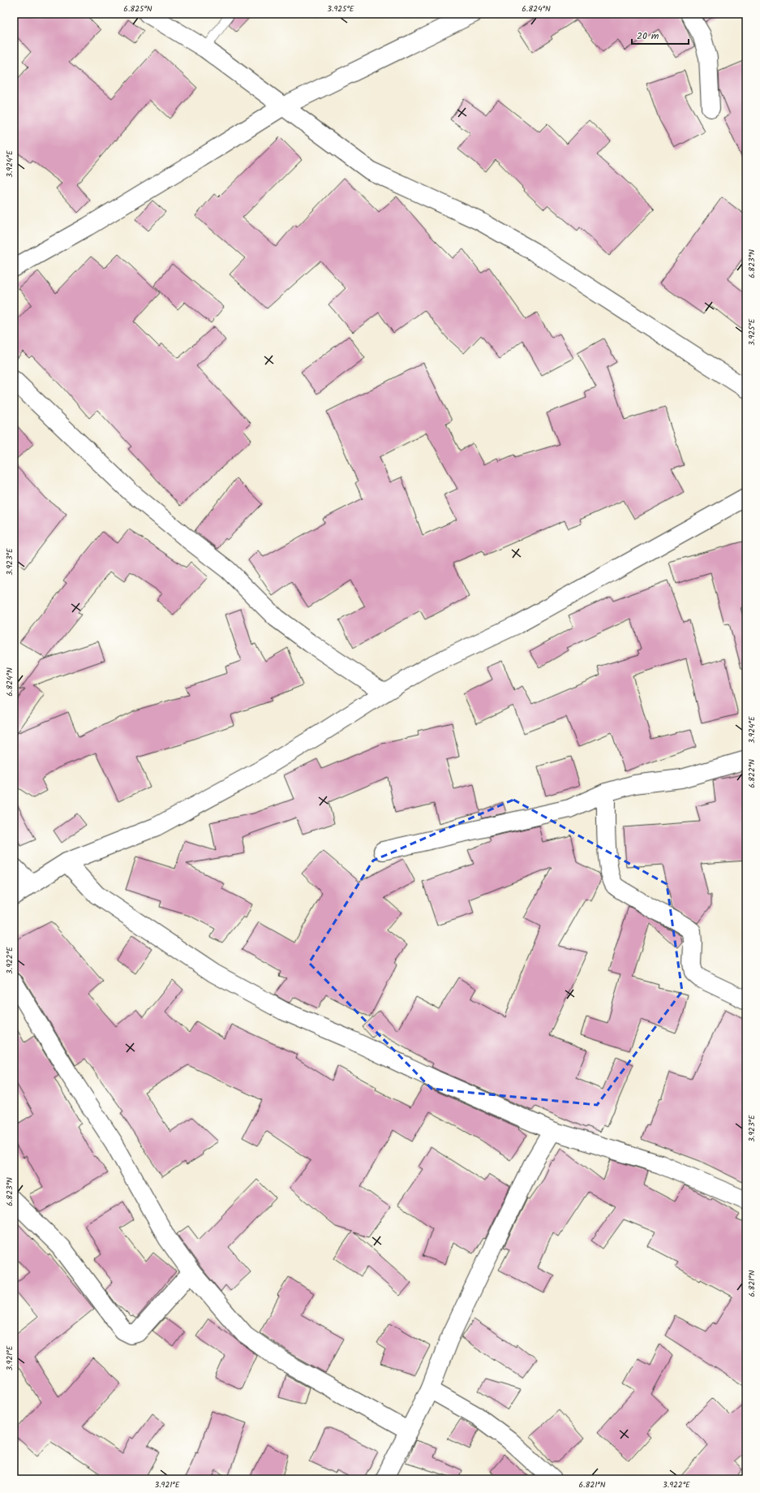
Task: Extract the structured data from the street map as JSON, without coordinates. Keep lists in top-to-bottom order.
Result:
{
  "scale_bar": "20 m",
  "coordinates": [
    "6.825°N",
    "3.925°E",
    "6.824°N",
    "3.924°E",
    "6.823°N",
    "3.923°E",
    "6.822°N",
    "3.922°E",
    "6.821°N",
    "3.921°E"
  ]
}
